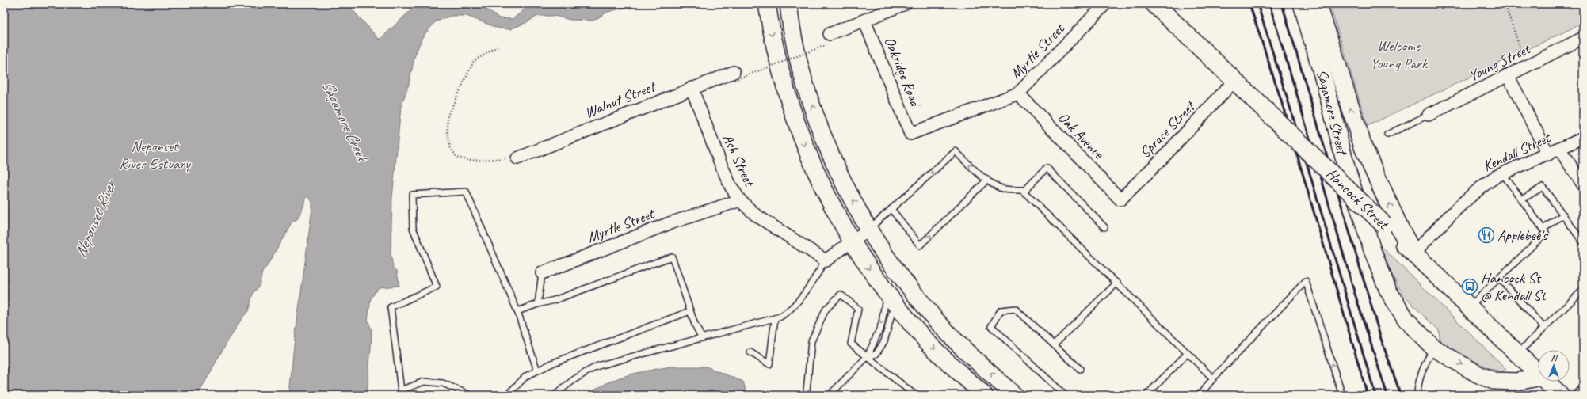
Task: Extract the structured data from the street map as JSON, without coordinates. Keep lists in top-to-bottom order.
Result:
{
  "streets": {
    "main road": ["Sagamore Street", "Hancock Street"],
    "street": [
      "Myrtle Street",
      "Young Street",
      "Oakridge Road",
      "Walnut Street",
      "Spruce Street",
      "Oak Avenue",
      "Kendall Street",
      "Ash Street"
    ]
  },
  "crossings": [
    ["Myrtle Street", "Oakridge Road"],
    ["Myrtle Street", "Oak Avenue"],
    ["Myrtle Street", "Ash Street"],
    ["Walnut Street", "Ash Street"],
    ["Spruce Street", "Oak Avenue"],
    ["Spruce Street", "Hancock Street"],
    ["Kendall Street", "Hancock Street"]
  ],
  "water": ["Sagamore Creek", "Neponset River"],
  "parks": ["Welcome Young Park", "Neponset River Estuary"],
  "places": {
    "restaurant": ["Applebee's"],
    "bus stop": ["Hancock St @ Kendall St"]
  },
  "north": "top"
}
